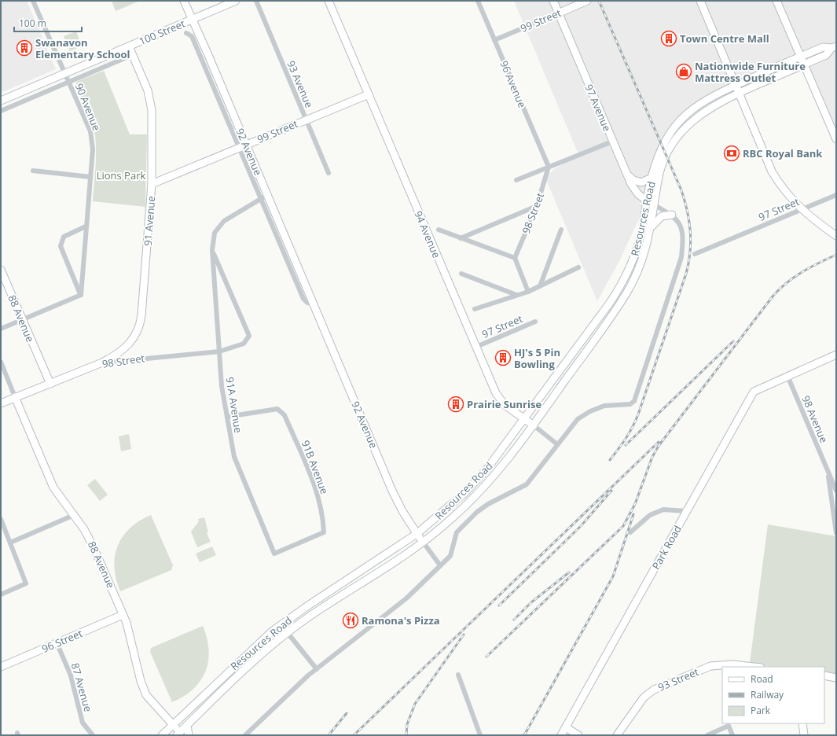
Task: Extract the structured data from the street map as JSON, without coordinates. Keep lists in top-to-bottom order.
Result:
{
  "streets": {
    "street": [
      "99 Street",
      "100 Street",
      "93 Avenue",
      "96 Avenue",
      "90 Avenue",
      "97 Avenue",
      "92 Avenue",
      "97 Street",
      "98 Street",
      "Resources Road",
      "91 Avenue",
      "94 Avenue",
      "88 Avenue",
      "91A Avenue",
      "98 Avenue",
      "91B Avenue",
      "Park Road",
      "96 Street",
      "93 Street",
      "87 Avenue"
    ]
  },
  "crossings": [
    ["99 Street", "93 Avenue"],
    ["99 Street", "96 Avenue"],
    ["99 Street", "97 Avenue"],
    ["99 Street", "92 Avenue"],
    ["99 Street", "91 Avenue"],
    ["99 Street", "94 Avenue"],
    ["100 Street", "90 Avenue"],
    ["100 Street", "92 Avenue"],
    ["100 Street", "91 Avenue"],
    ["96 Avenue", "98 Street"],
    ["97 Avenue", "Resources Road"],
    ["92 Avenue", "Resources Road"],
    ["92 Avenue", "91A Avenue"],
    ["97 Street", "94 Avenue"],
    ["98 Street", "91 Avenue"],
    ["98 Street", "88 Avenue"],
    ["98 Street", "91A Avenue"],
    ["Resources Road", "94 Avenue"],
    ["Resources Road", "88 Avenue"],
    ["88 Avenue", "96 Street"],
    ["91A Avenue", "91B Avenue"],
    ["98 Avenue", "Park Road"],
    ["96 Street", "87 Avenue"]
  ],
  "parks": ["Lions Park"],
  "places": {
    "building": [
      "Town Centre Mall",
      "Swanavon Elementary School",
      "HJ's 5 Pin Bowling",
      "Prairie Sunrise"
    ],
    "shop": ["Nationwide Furniture Mattress Outlet"],
    "bank": ["RBC Royal Bank"],
    "restaurant": ["Ramona's Pizza"]
  },
  "legend": ["Road", "Railway", "Park"],
  "scale_bar": "100 m"
}
